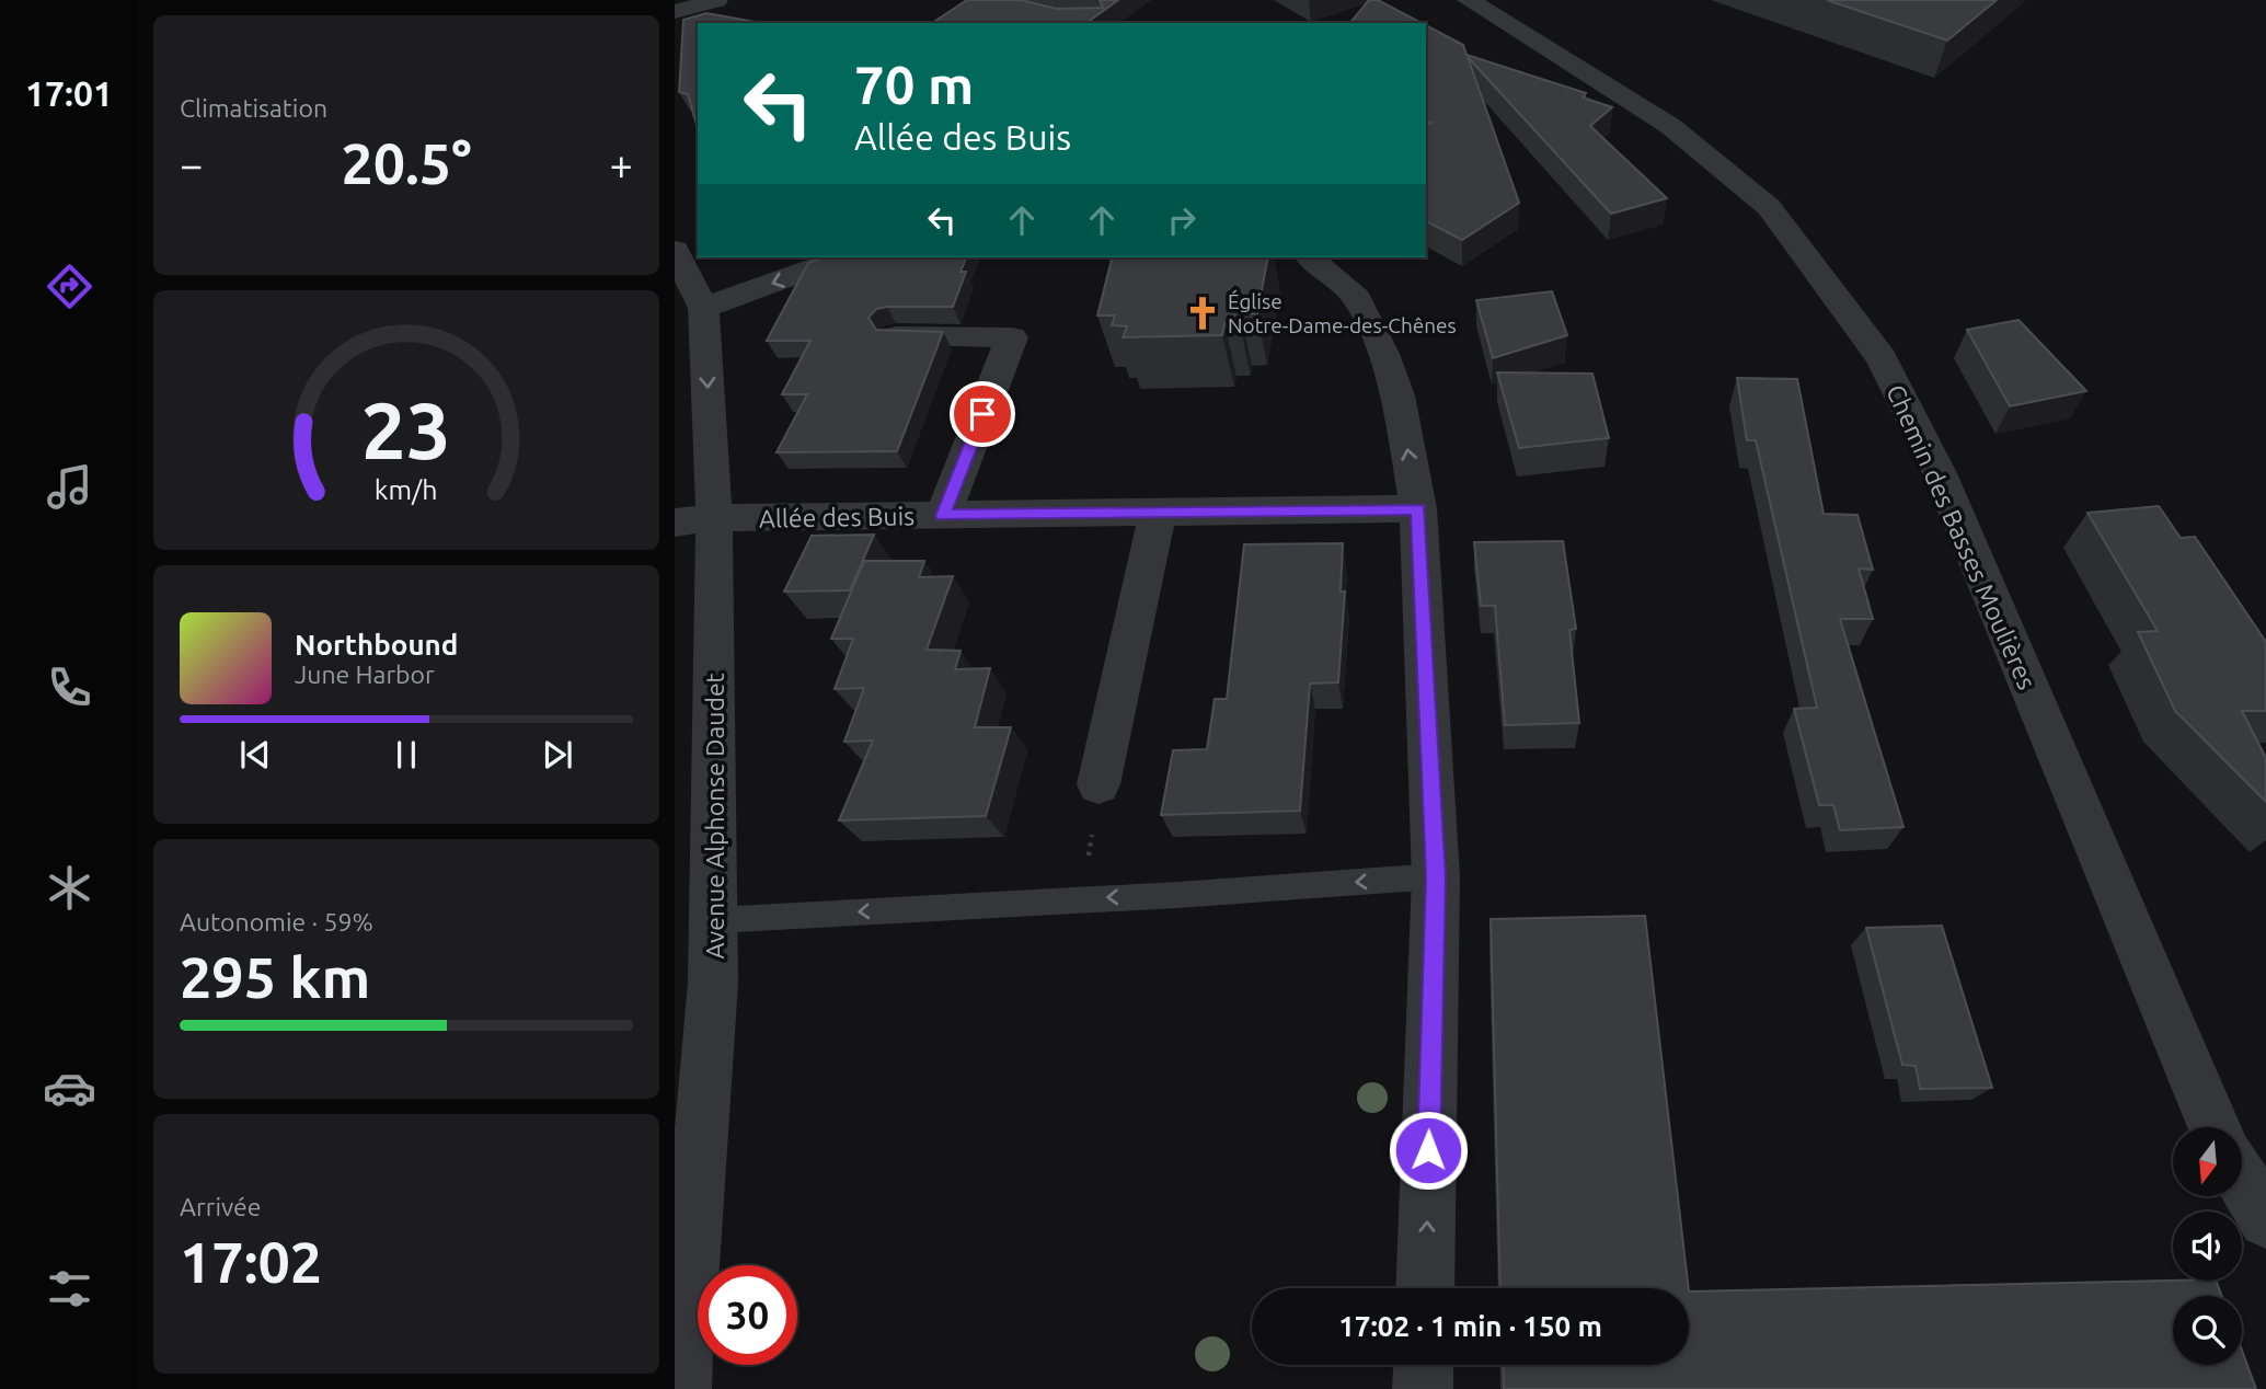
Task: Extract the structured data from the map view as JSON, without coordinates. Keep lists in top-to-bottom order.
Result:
{
  "streets": {
    "street": ["Allée des Buis", "Chemin des Basses Moulières", "Avenue Alphonse Daudet"]
  },
  "crossings": [
    ["Allée des Buis", "Avenue Alphonse Daudet"]
  ],
  "places": {
    "church": ["Église Notre-Dame-des-Chênes"]
  },
  "north": "bottom",
  "page": {
    "tabs": "17:01",
    "tile": [
      "Climatisation",
      ["Autonomie · 59%", "295 km"],
      ["Arrivée", "17:02"]
    ],
    "turn": ["70 m", "Allée des Buis"],
    "heat": ["−", "20.5°", "+"],
    "song": ["Northbound", "June Harbor"],
    "limit": "30",
    "trip": "17:02 · 1 min · 150 m",
    "gauge": ["23", "km/h"]
  }
}
